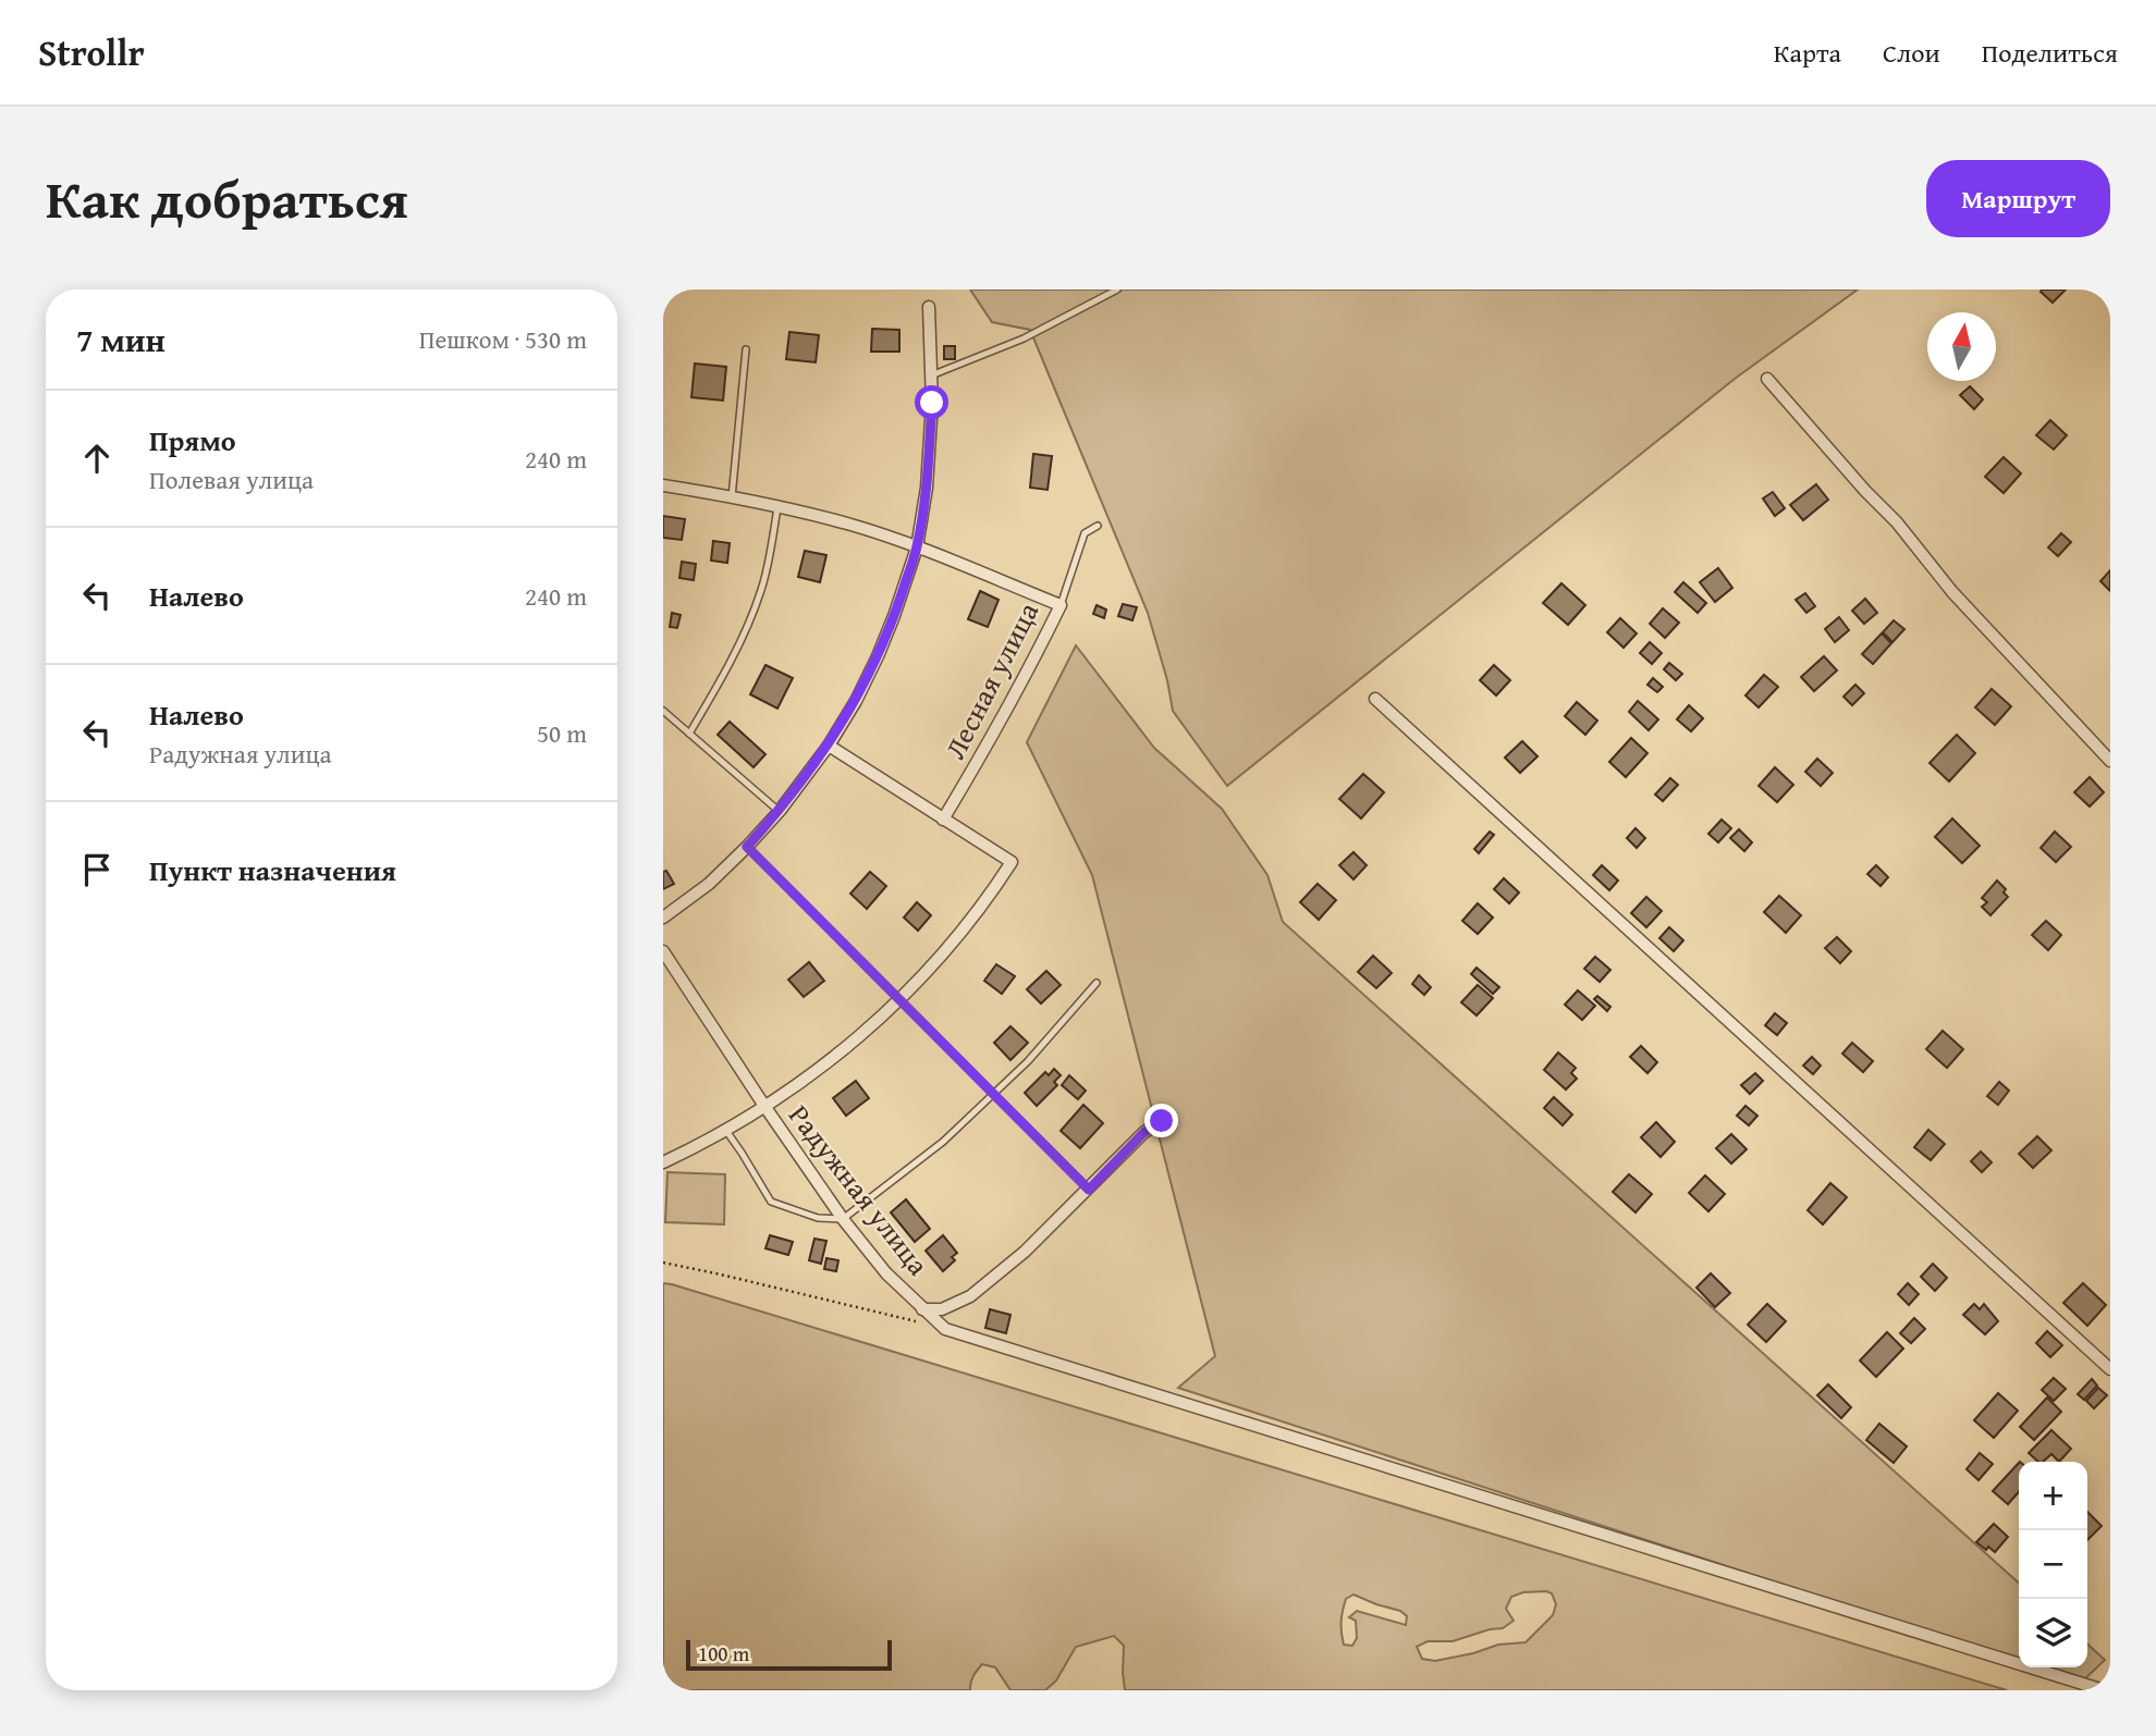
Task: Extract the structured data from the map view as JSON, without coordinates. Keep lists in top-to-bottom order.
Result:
{
  "streets": {
    "street": ["Лесная улица", "Радужная улица"]
  },
  "scale_bar": "100 m",
  "north": "top",
  "page": {
    "header": "Strollr",
    "nav": ["Карта", "Слои", "Поделиться"],
    "title": "Как добраться",
    "buttons": "Маршрут",
    "heading": ["7 мин", "Пешком · 530 m"],
    "list": [
      ["Прямо", "Полевая улица", "240 m"],
      ["Налево", "240 m"],
      ["Налево", "Радужная улица", "50 m"],
      "Пункт назначения"
    ],
    "map_buttons": ["+", "−"],
    "scale": "100 m"
  }
}
